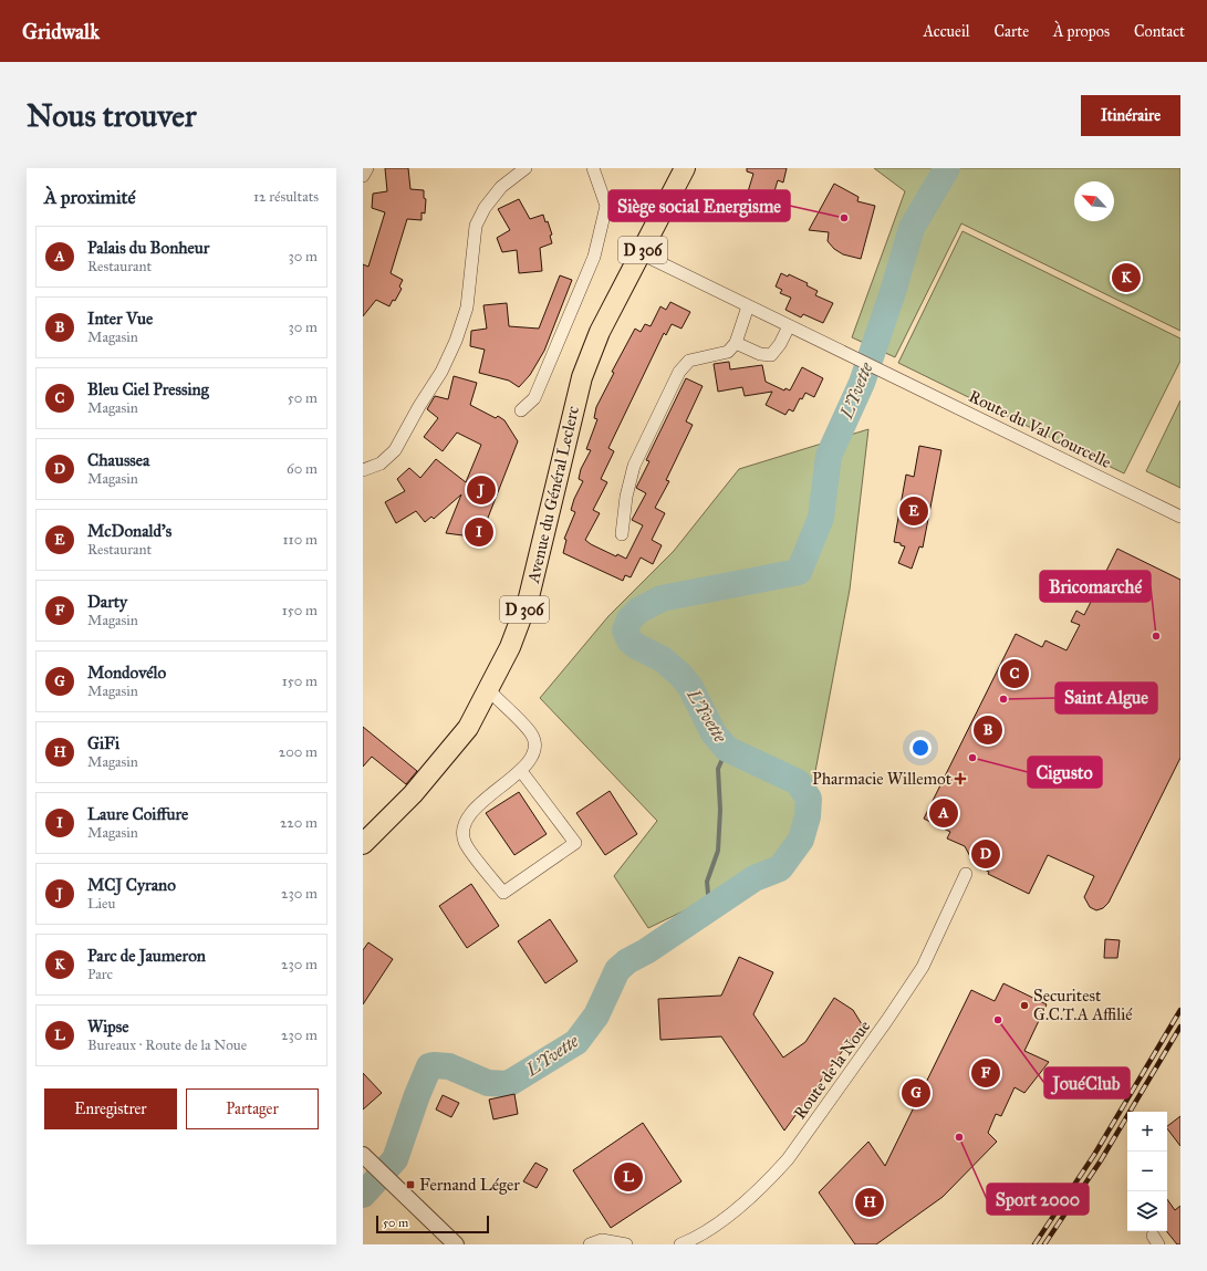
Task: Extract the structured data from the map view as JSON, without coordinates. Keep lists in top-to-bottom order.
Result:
{
  "streets": {
    "main road": ["D 306", "Avenue du Général Leclerc"],
    "street": ["Route du Val Courcelle", "Route de la Noue"]
  },
  "water": ["L'Yvette"],
  "places": {
    "other": [
      "Siège social Energisme",
      "Bricomarché",
      "Saint Algue",
      "Cigusto",
      "Securitest G.C.T.A Affilié",
      "JouéClub",
      "Sport 2000"
    ],
    "health": ["Pharmacie Willemot"],
    "transit": ["Fernand Léger"]
  },
  "scale_bar": "50 m",
  "north": "top left",
  "page": {
    "header": "Gridwalk",
    "nav": [
      "Accueil",
      "Carte",
      "À propos",
      "Contact"
    ],
    "buttons": [
      "Itinéraire",
      ["Enregistrer", "Partager"]
    ],
    "title": "Nous trouver",
    "heading": ["À proximité", "12 résultats"],
    "list": [
      {
        "mark": "A",
        "name": "Palais du Bonheur",
        "note": "Restaurant",
        "value": "30 m"
      },
      {
        "mark": "B",
        "name": "Inter Vue",
        "note": "Magasin",
        "value": "30 m"
      },
      {
        "mark": "C",
        "name": "Bleu Ciel Pressing",
        "note": "Magasin",
        "value": "50 m"
      },
      {
        "mark": "D",
        "name": "Chaussea",
        "note": "Magasin",
        "value": "60 m"
      },
      {
        "mark": "E",
        "name": "McDonald's",
        "note": "Restaurant",
        "value": "110 m"
      },
      {
        "mark": "F",
        "name": "Darty",
        "note": "Magasin",
        "value": "150 m"
      },
      {
        "mark": "G",
        "name": "Mondovélo",
        "note": "Magasin",
        "value": "150 m"
      },
      {
        "mark": "H",
        "name": "GiFi",
        "note": "Magasin",
        "value": "200 m"
      },
      {
        "mark": "I",
        "name": "Laure Coiffure",
        "note": "Magasin",
        "value": "220 m"
      },
      {
        "mark": "J",
        "name": "MCJ Cyrano",
        "note": "Lieu",
        "value": "230 m"
      },
      {
        "mark": "K",
        "name": "Parc de Jaumeron",
        "note": "Parc",
        "value": "230 m"
      },
      {
        "mark": "L",
        "name": "Wipse",
        "note": "Bureaux · Route de la Noue",
        "value": "230 m"
      }
    ],
    "pins": [
      "K",
      "J",
      "E",
      "I",
      "C",
      "B",
      "A",
      "D",
      "F",
      "G",
      "L",
      "H"
    ],
    "map_buttons": ["+", "−"],
    "scale": "50 m"
  }
}
